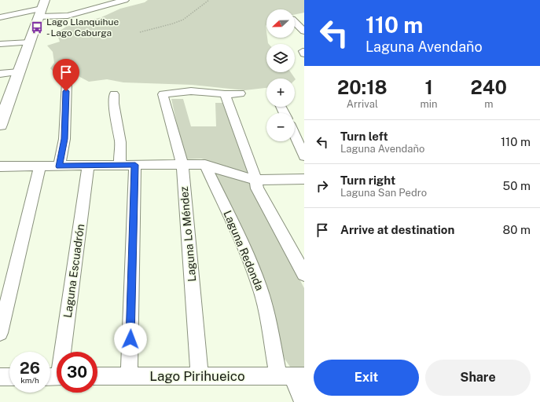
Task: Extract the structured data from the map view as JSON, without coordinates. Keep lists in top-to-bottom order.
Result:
{
  "streets": {
    "street": [
      "Laguna Lo Méndez",
      "Laguna Redonda",
      "Laguna Escuadrón",
      "Lago Pirihueico"
    ]
  },
  "crossings": [
    ["Laguna Lo Méndez", "Lago Pirihueico"],
    ["Laguna Redonda", "Lago Pirihueico"]
  ],
  "places": {
    "bus stop": ["Lago Llanquihue - Lago Caburga"]
  },
  "north": "left",
  "page": {
    "turn": ["110 m", "Laguna Avendaño"],
    "map_buttons": ["+", "−"],
    "eta": [
      "20:18",
      "Arrival",
      "1",
      "min",
      "240",
      "m"
    ],
    "list": [
      {
        "name": "Turn left",
        "note": "Laguna Avendaño",
        "value": "110 m"
      },
      {
        "name": "Turn right",
        "note": "Laguna San Pedro",
        "value": "50 m"
      },
      {
        "name": "Arrive at destination",
        "value": "80 m"
      }
    ],
    "speed": "26 km/h",
    "limit": "30",
    "buttons": ["Exit", "Share"]
  }
}
